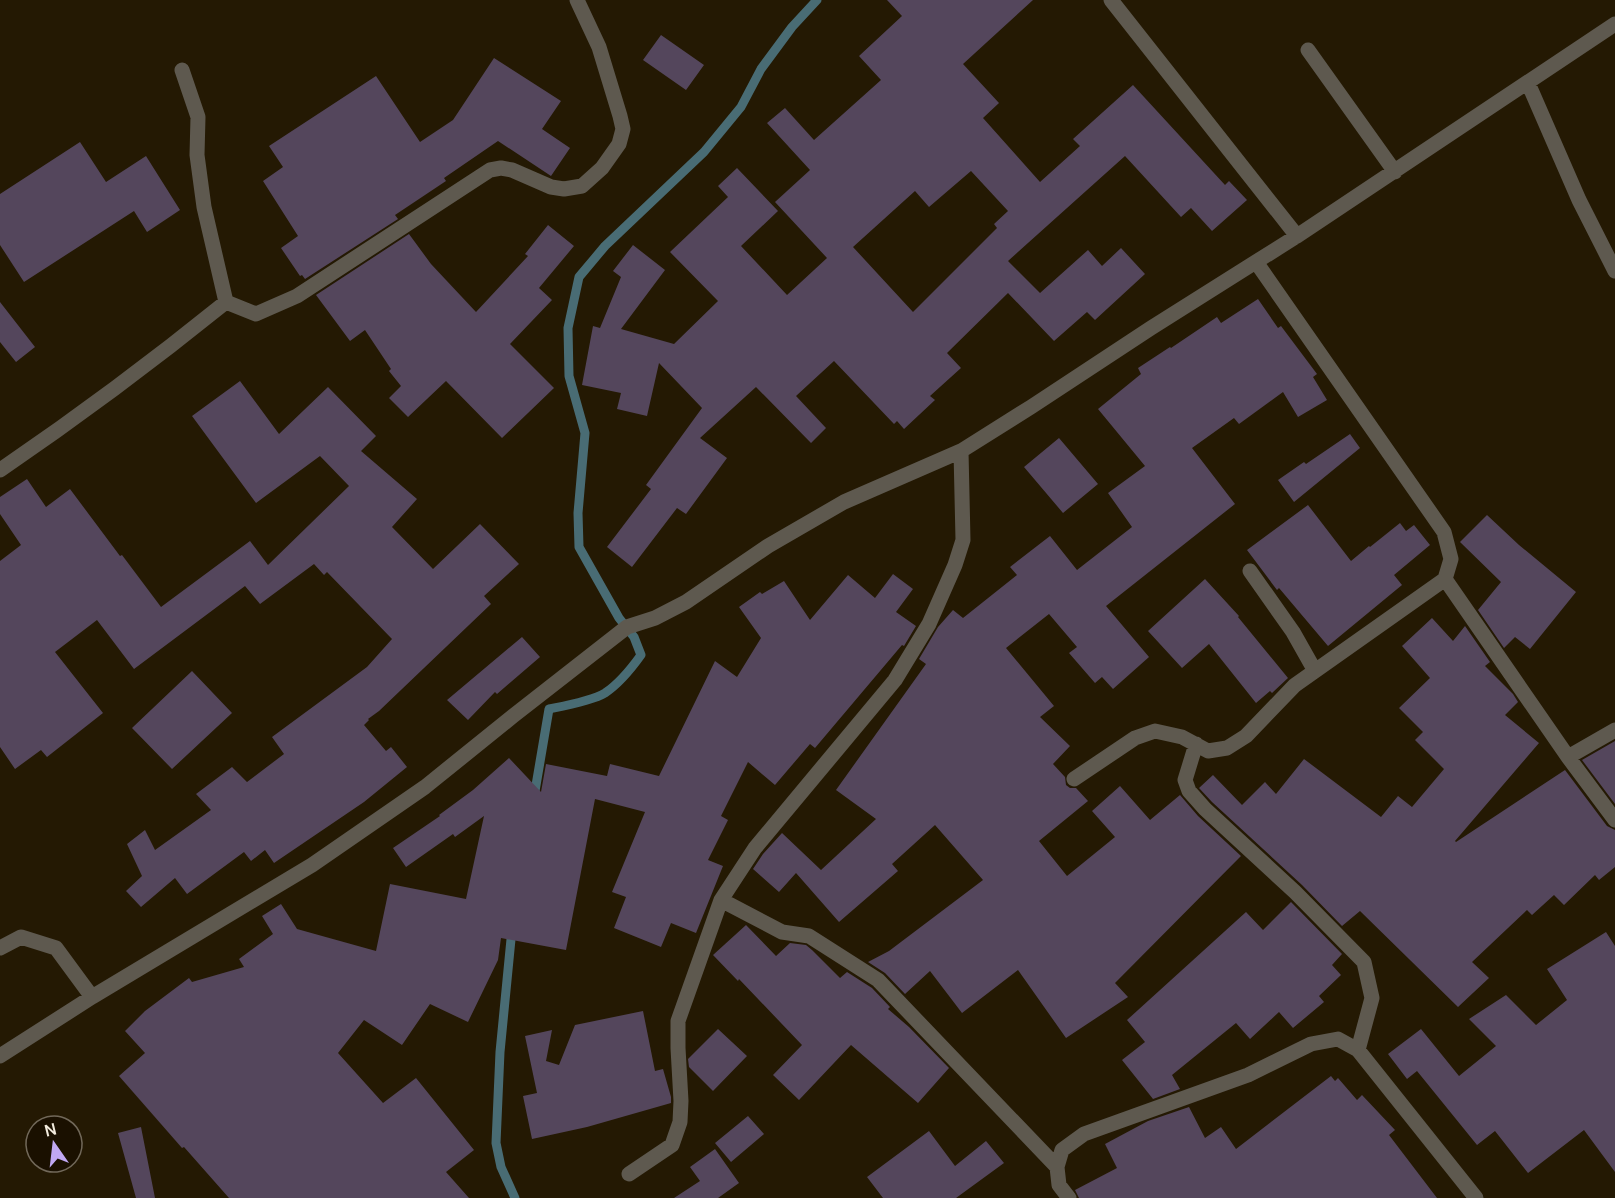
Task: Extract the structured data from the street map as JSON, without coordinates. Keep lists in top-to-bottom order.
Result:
{
  "north": "top"
}
